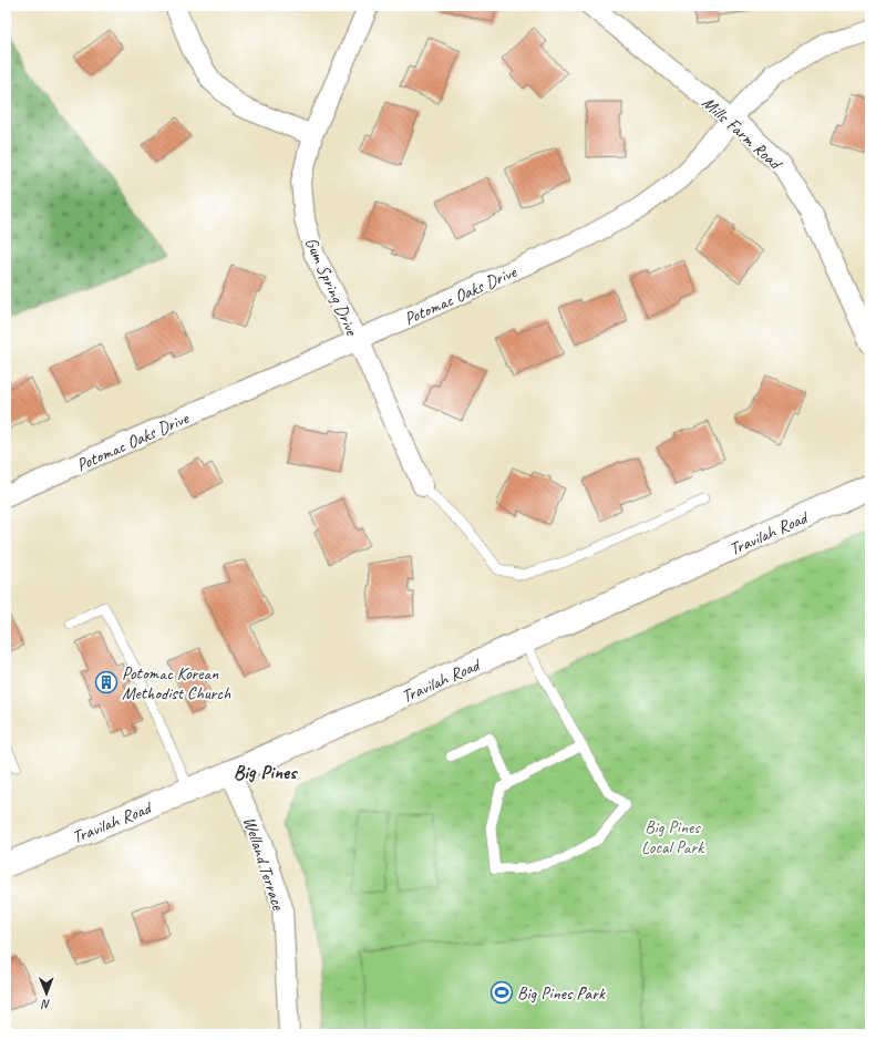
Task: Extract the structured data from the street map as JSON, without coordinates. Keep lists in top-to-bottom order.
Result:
{
  "streets": {
    "main road": ["Travilah Road"],
    "street": [
      "Mills Farm Road",
      "Gum Spring Drive",
      "Potomac Oaks Drive",
      "Welland Terrace"
    ]
  },
  "crossings": [
    ["Mills Farm Road", "Potomac Oaks Drive"],
    ["Gum Spring Drive", "Potomac Oaks Drive"],
    ["Travilah Road", "Welland Terrace"]
  ],
  "districts": ["Big Pines"],
  "parks": ["Big Pines Local Park"],
  "places": {
    "building": ["Potomac Korean Methodist Church"],
    "sports": ["Big Pines Park"]
  },
  "north": "bottom"
}
